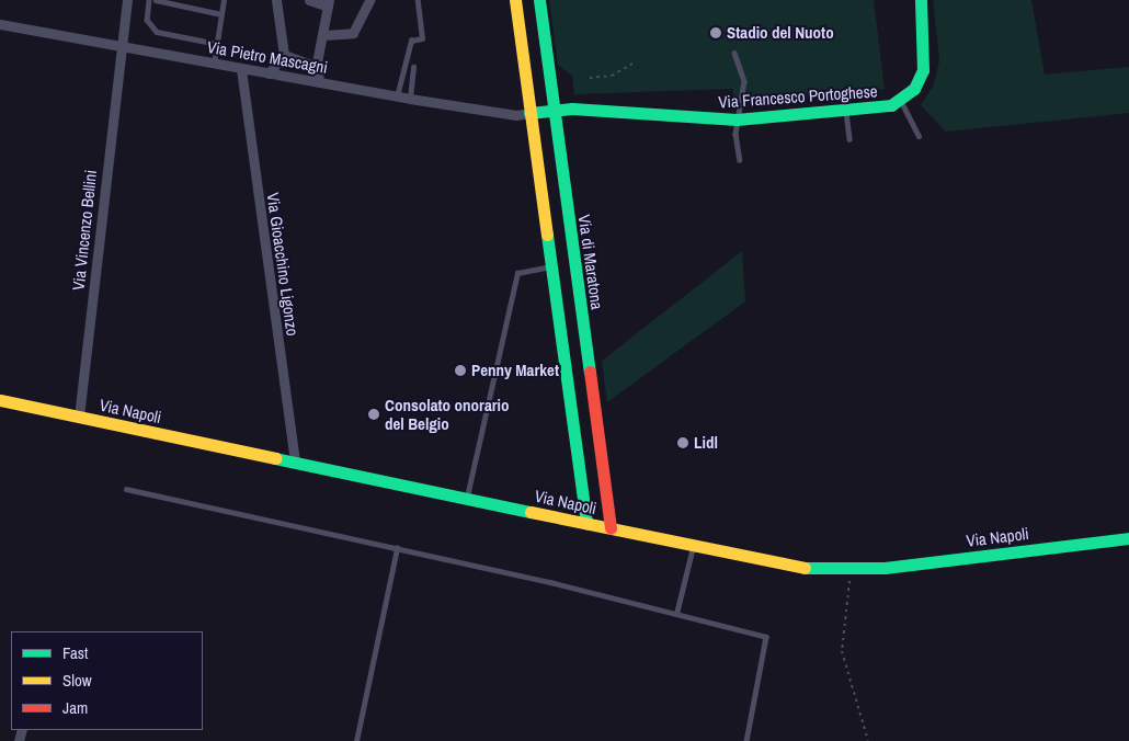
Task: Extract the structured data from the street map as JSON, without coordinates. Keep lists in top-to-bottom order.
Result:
{
  "streets": {
    "main road": ["Via Francesco Portoghese", "Via di Maratona", "Via Napoli"],
    "street": ["Via Pietro Mascagni", "Via Vincenzo Bellini", "Via Gioacchino Ligonzo"]
  },
  "crossings": [
    ["Via Pietro Mascagni", "Via Francesco Portoghese"],
    ["Via Pietro Mascagni", "Via Vincenzo Bellini"],
    ["Via Pietro Mascagni", "Via Gioacchino Ligonzo"],
    ["Via Francesco Portoghese", "Via di Maratona"],
    ["Via Vincenzo Bellini", "Via Napoli"],
    ["Via di Maratona", "Via Napoli"],
    ["Via Gioacchino Ligonzo", "Via Napoli"]
  ],
  "places": [
    "Stadio del Nuoto",
    "Penny Market",
    "Consolato onorario del Belgio",
    "Lidl"
  ],
  "legend": ["Fast", "Slow", "Jam"]
}
